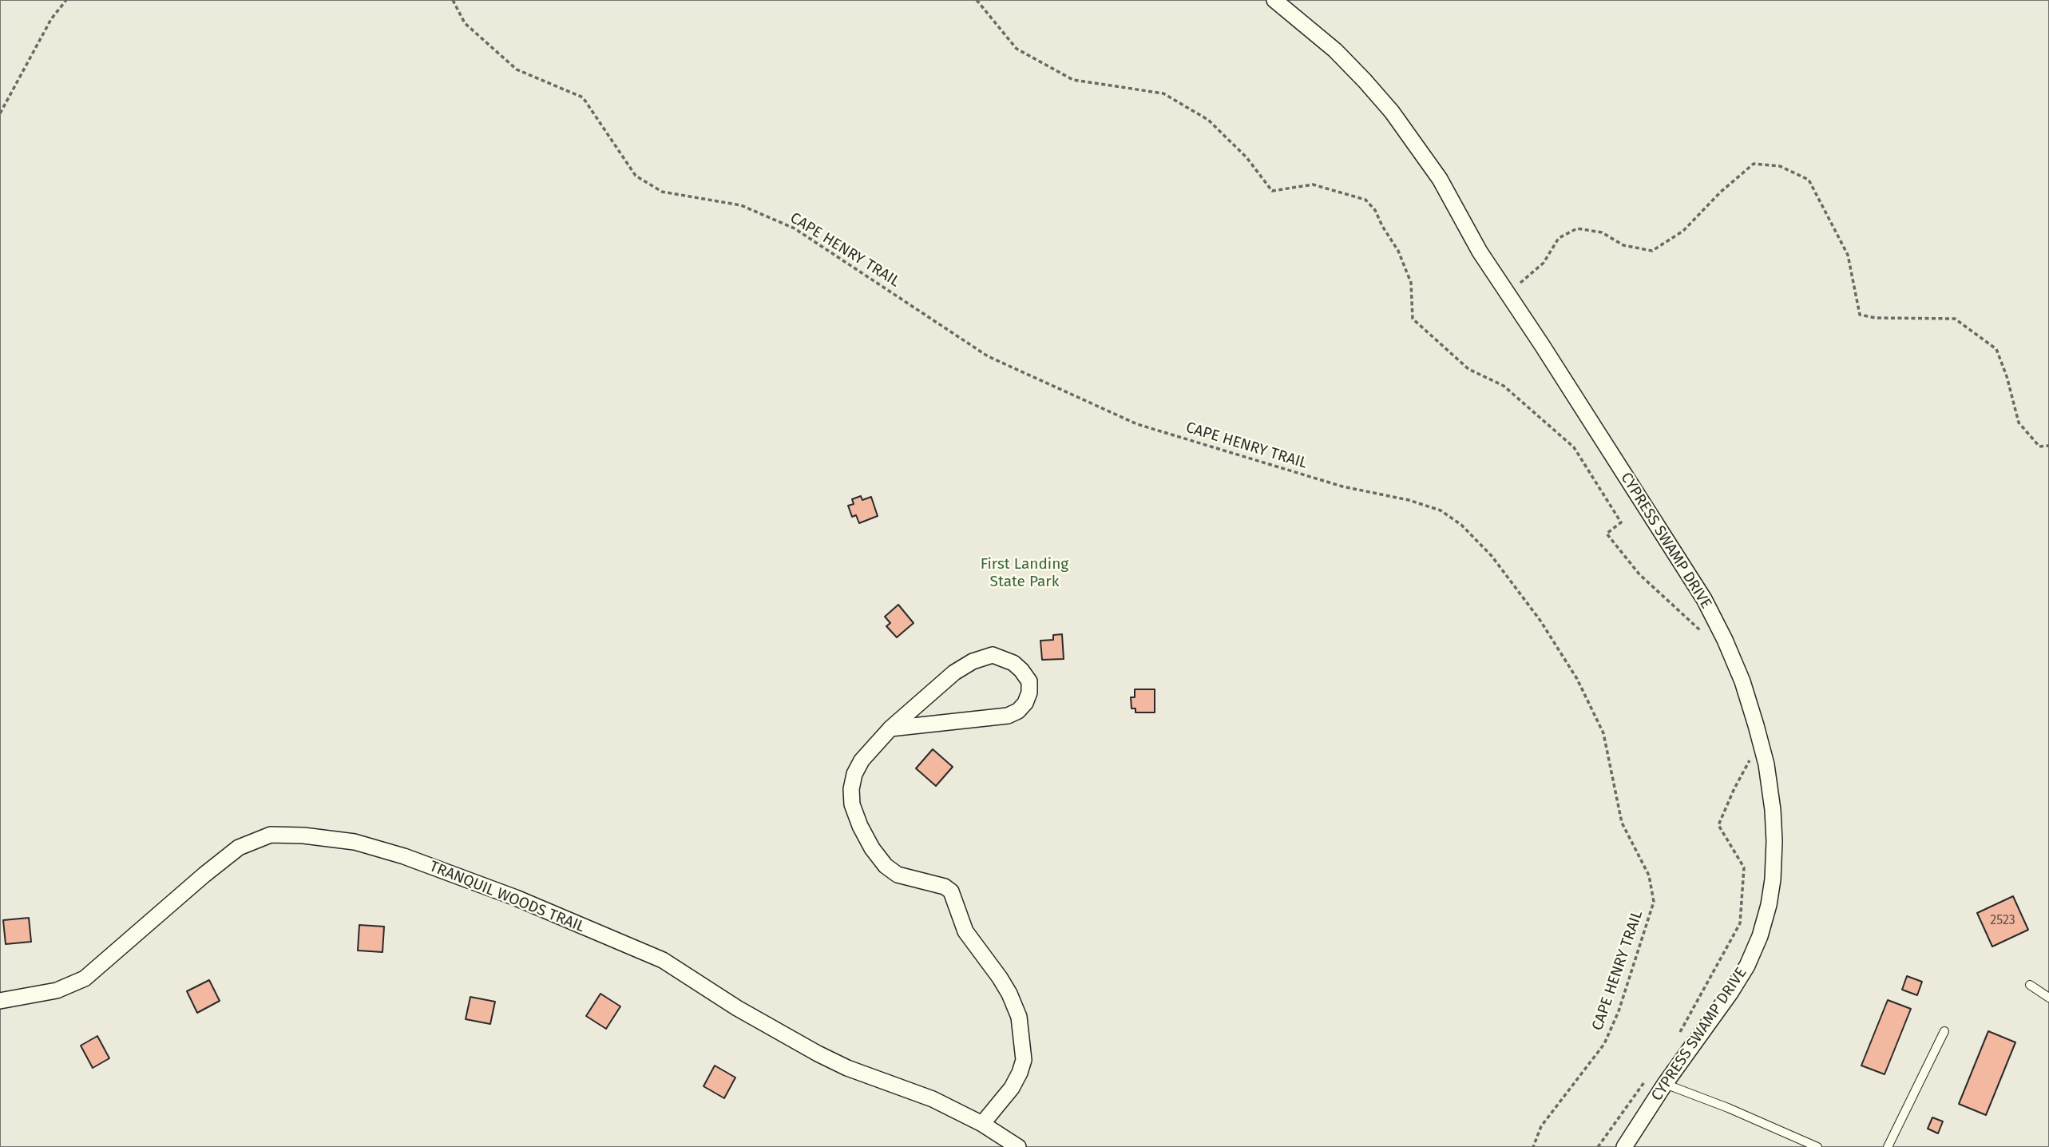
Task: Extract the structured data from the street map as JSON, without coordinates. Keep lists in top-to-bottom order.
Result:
{
  "streets": {
    "street": ["CYPRESS SWAMP DRIVE", "TRANQUIL WOODS TRAIL"],
    "path": ["CAPE HENRY TRAIL"]
  },
  "parks": ["First Landing State Park"],
  "house_numbers": ["2523"]
}
